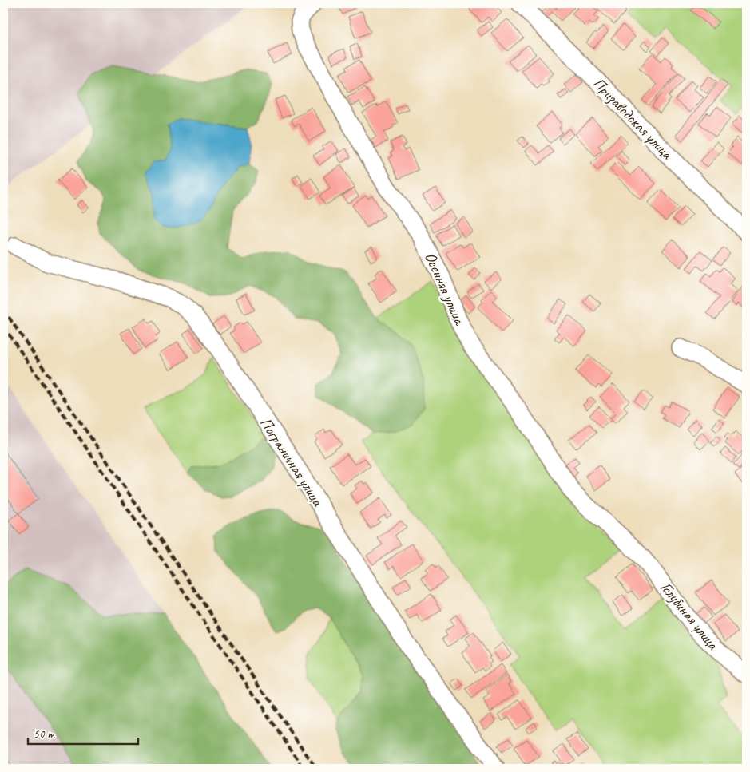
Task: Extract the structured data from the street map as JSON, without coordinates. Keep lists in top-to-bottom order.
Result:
{
  "streets": {
    "street": [
      "Призаводская улица",
      "Осенняя улица",
      "Пограничная улица",
      "Голубиная улица"
    ]
  },
  "crossings": [
    ["Осенняя улица", "Голубиная улица"]
  ],
  "scale_bar": "50 m"
}
